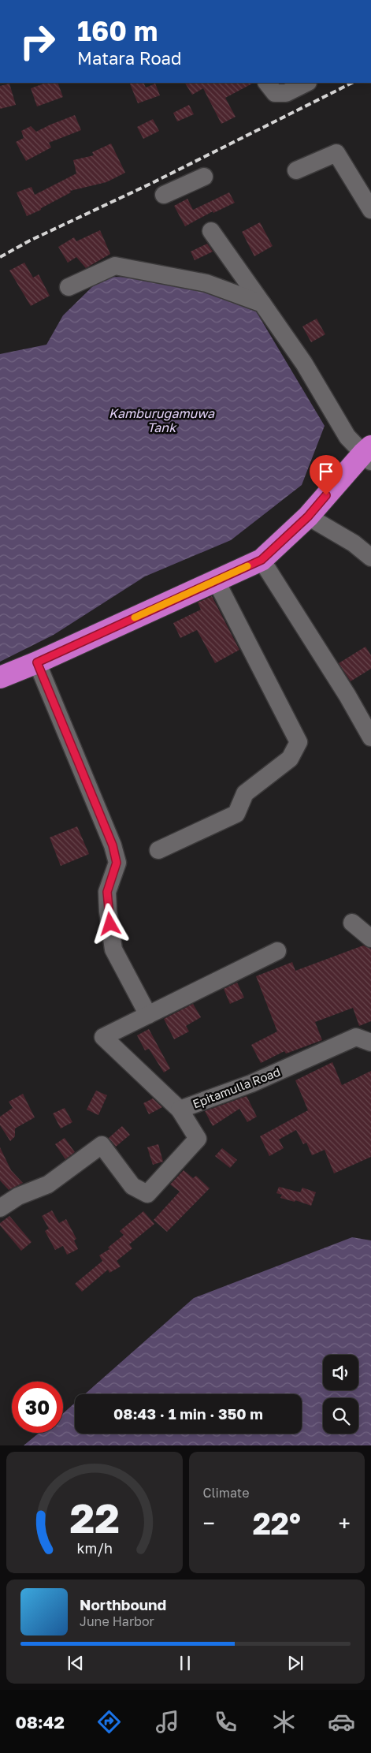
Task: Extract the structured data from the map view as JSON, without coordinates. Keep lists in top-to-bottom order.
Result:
{
  "streets": {
    "street": ["Epitamulla Road"]
  },
  "water": ["Kamburugamuwa Tank"],
  "page": {
    "turn": ["160 m", "Matara Road"],
    "limit": "30",
    "trip": "08:43 · 1 min · 350 m",
    "tile": "Climate",
    "heat": ["−", "22°", "+"],
    "song": ["Northbound", "June Harbor"],
    "tabs": "08:42",
    "gauge": ["22", "km/h"]
  }
}
